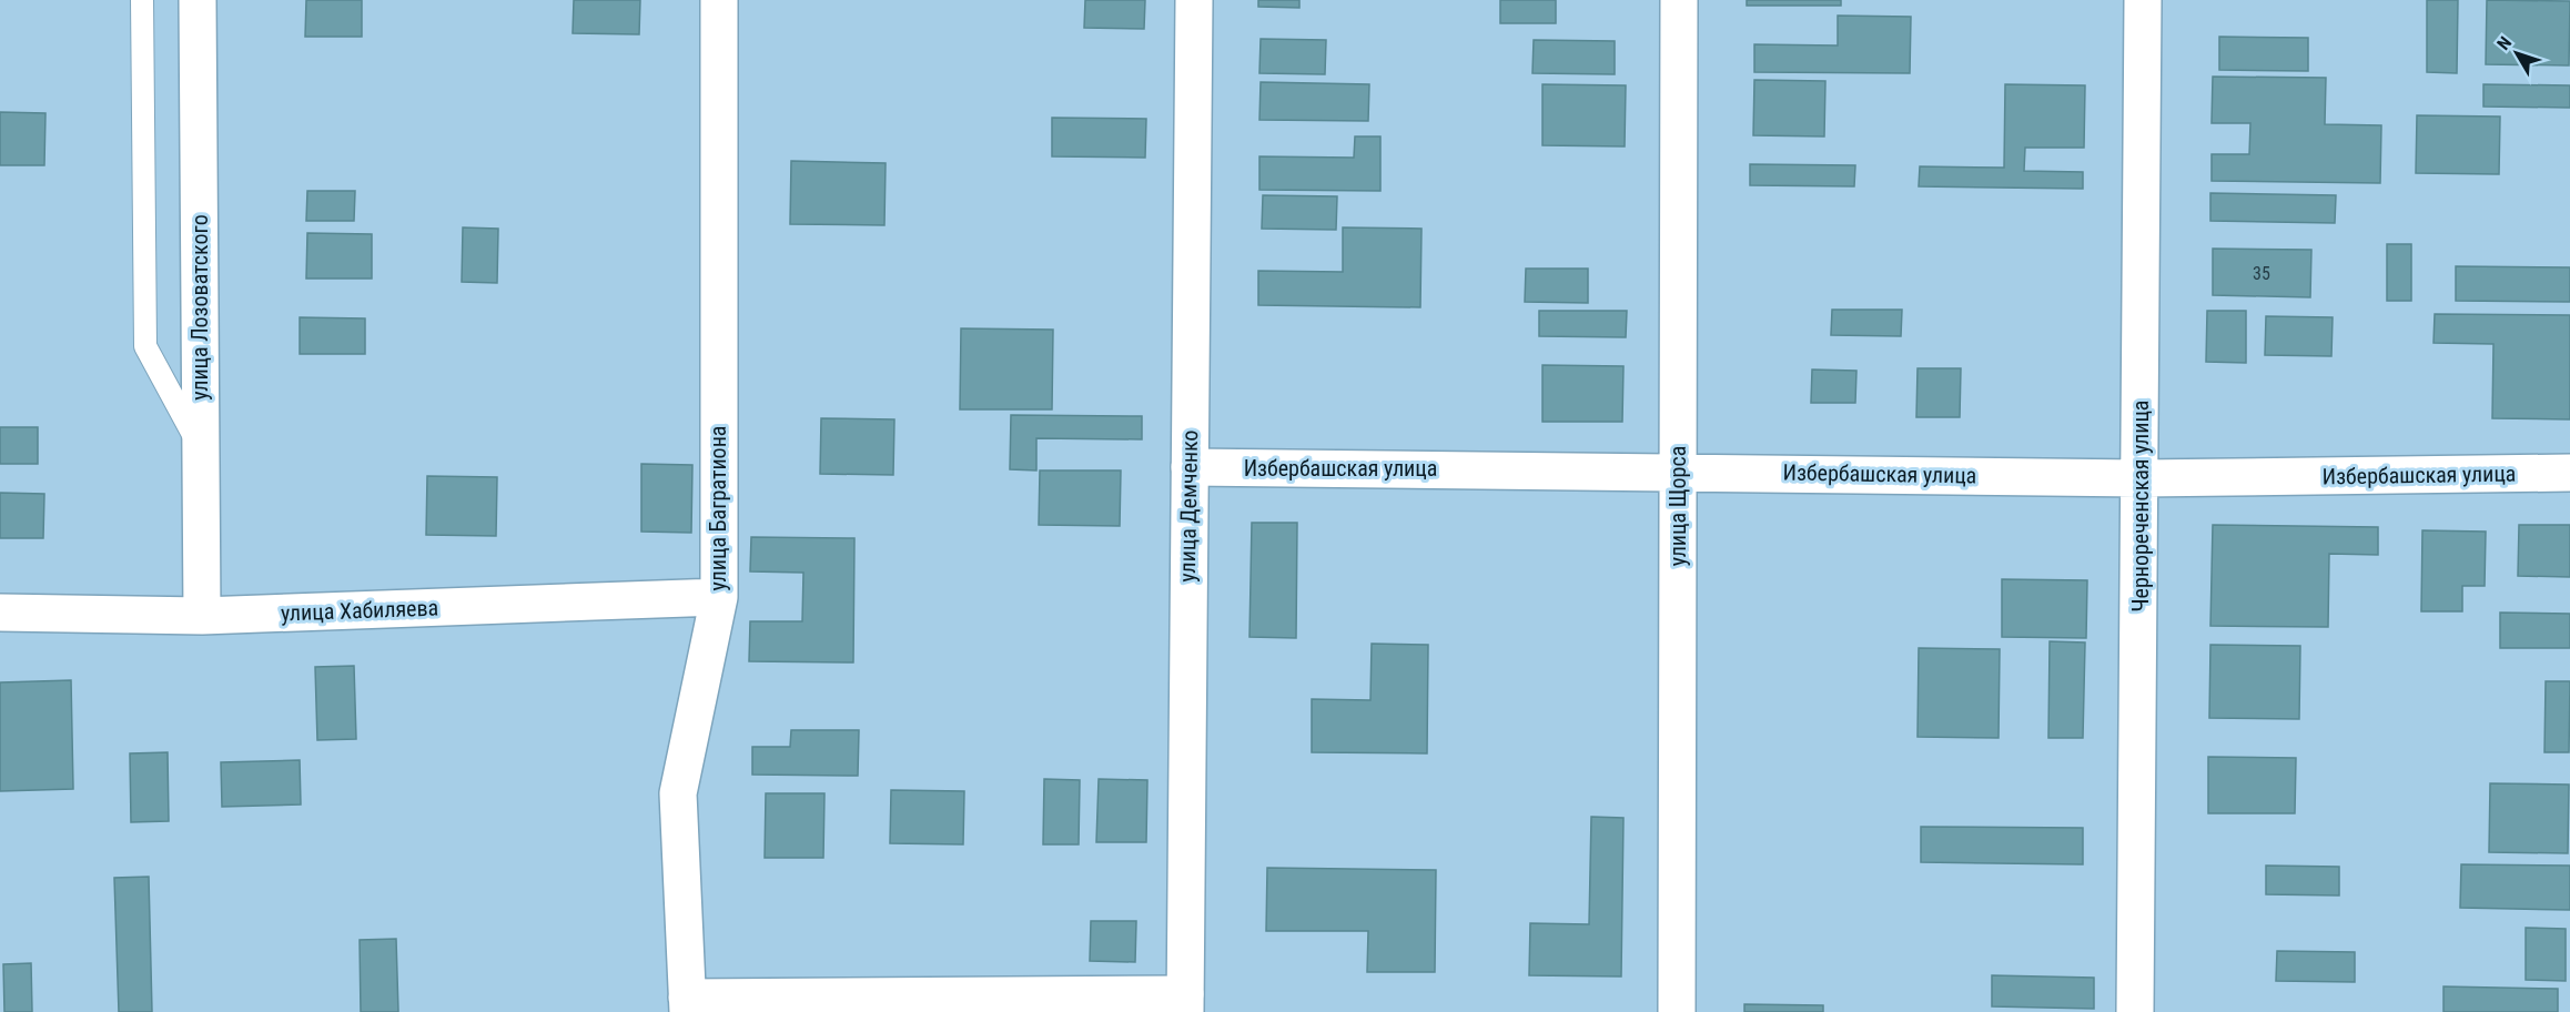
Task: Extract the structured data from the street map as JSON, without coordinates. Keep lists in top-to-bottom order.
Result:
{
  "streets": {
    "street": [
      "улица Лозоватского",
      "Избербашская улица",
      "улица Демченко",
      "улица Щорса",
      "Чернореченская улица",
      "улица Багратиона",
      "улица Хабиляева"
    ]
  },
  "crossings": [
    ["улица Лозоватского", "улица Хабиляева"],
    ["Избербашская улица", "улица Демченко"],
    ["Избербашская улица", "улица Щорса"],
    ["Избербашская улица", "Чернореченская улица"],
    ["улица Багратиона", "улица Хабиляева"]
  ],
  "house_numbers": ["35"],
  "north": "top left"
}
